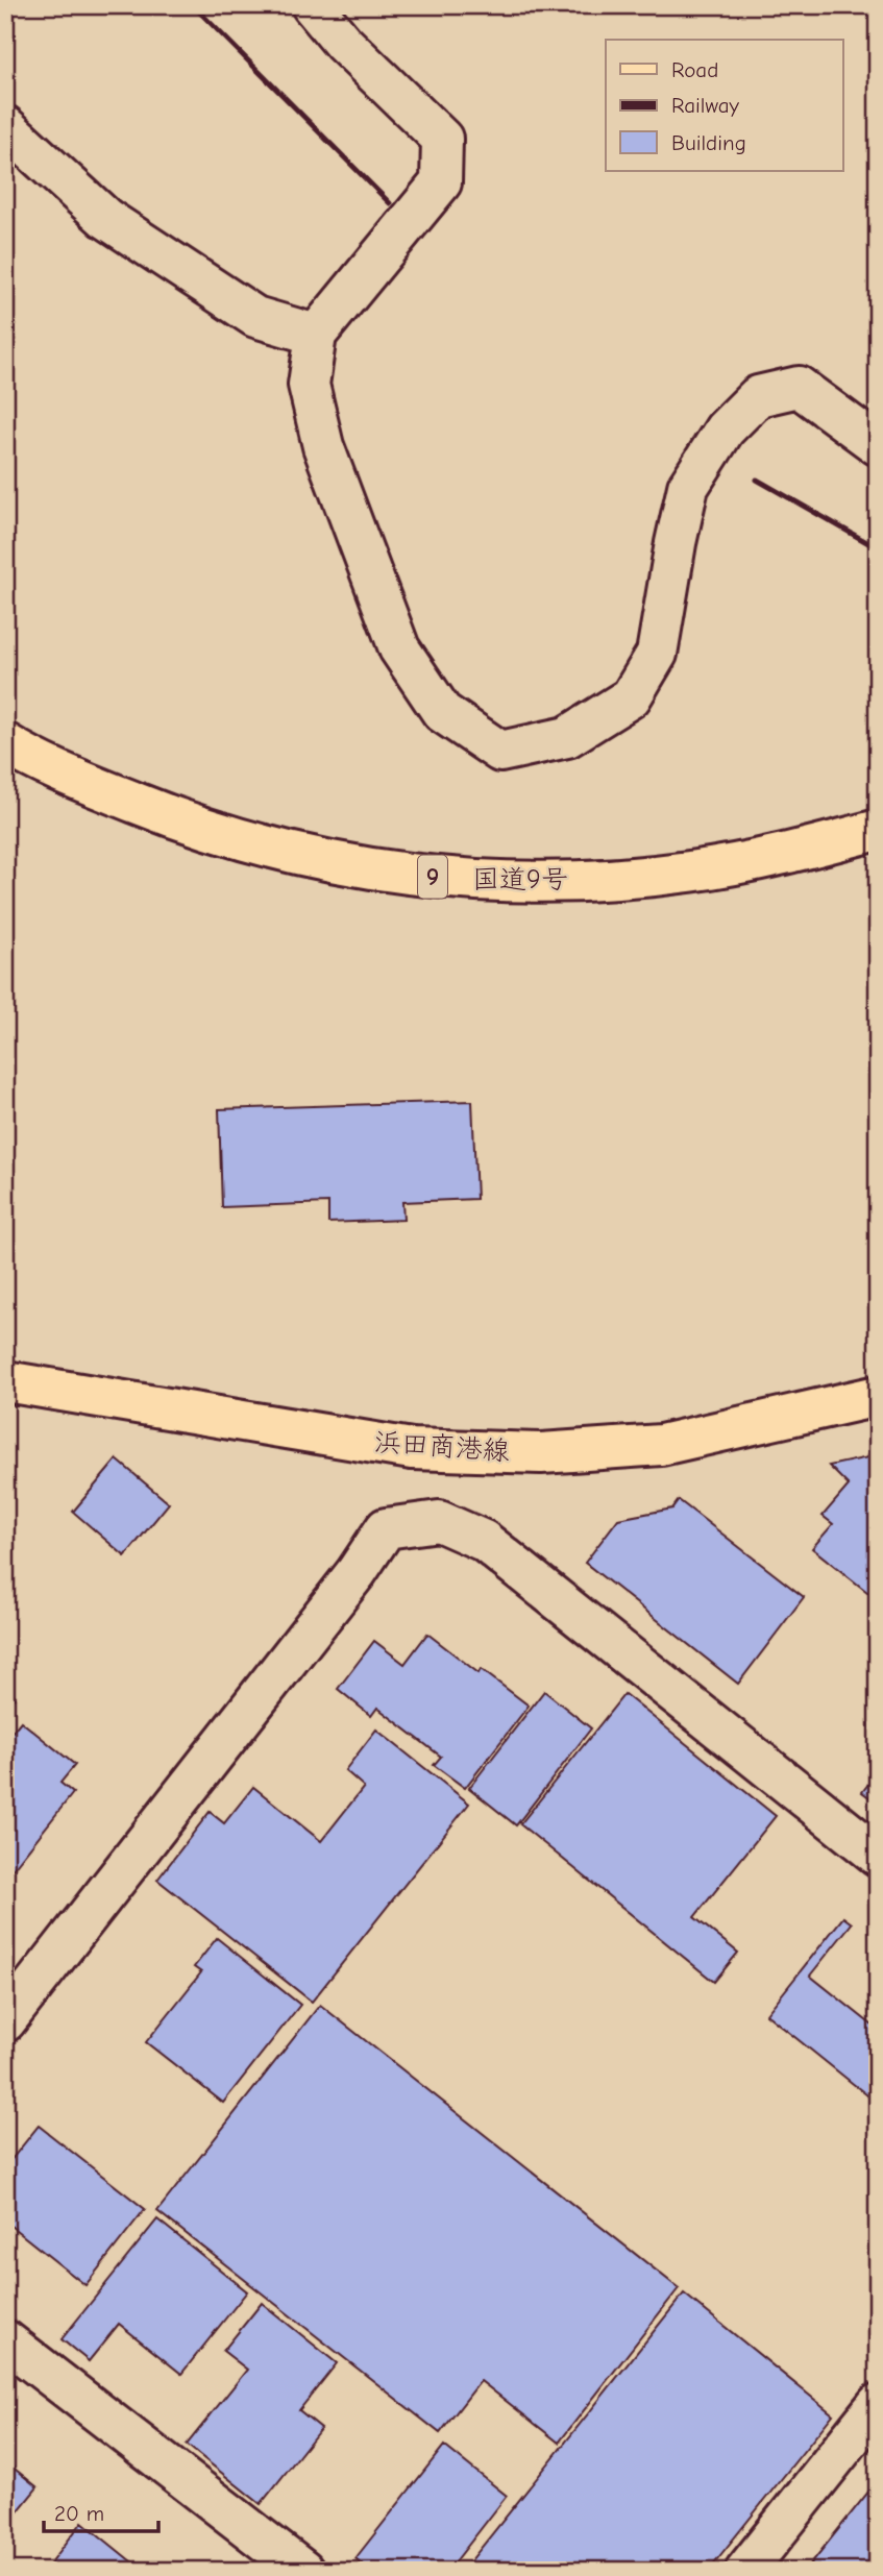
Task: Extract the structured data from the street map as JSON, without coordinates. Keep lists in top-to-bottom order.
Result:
{
  "streets": {
    "main road": ["9", "国道9号", "浜田商港線"]
  },
  "legend": ["Road", "Railway", "Building"],
  "scale_bar": "20 m"
}
